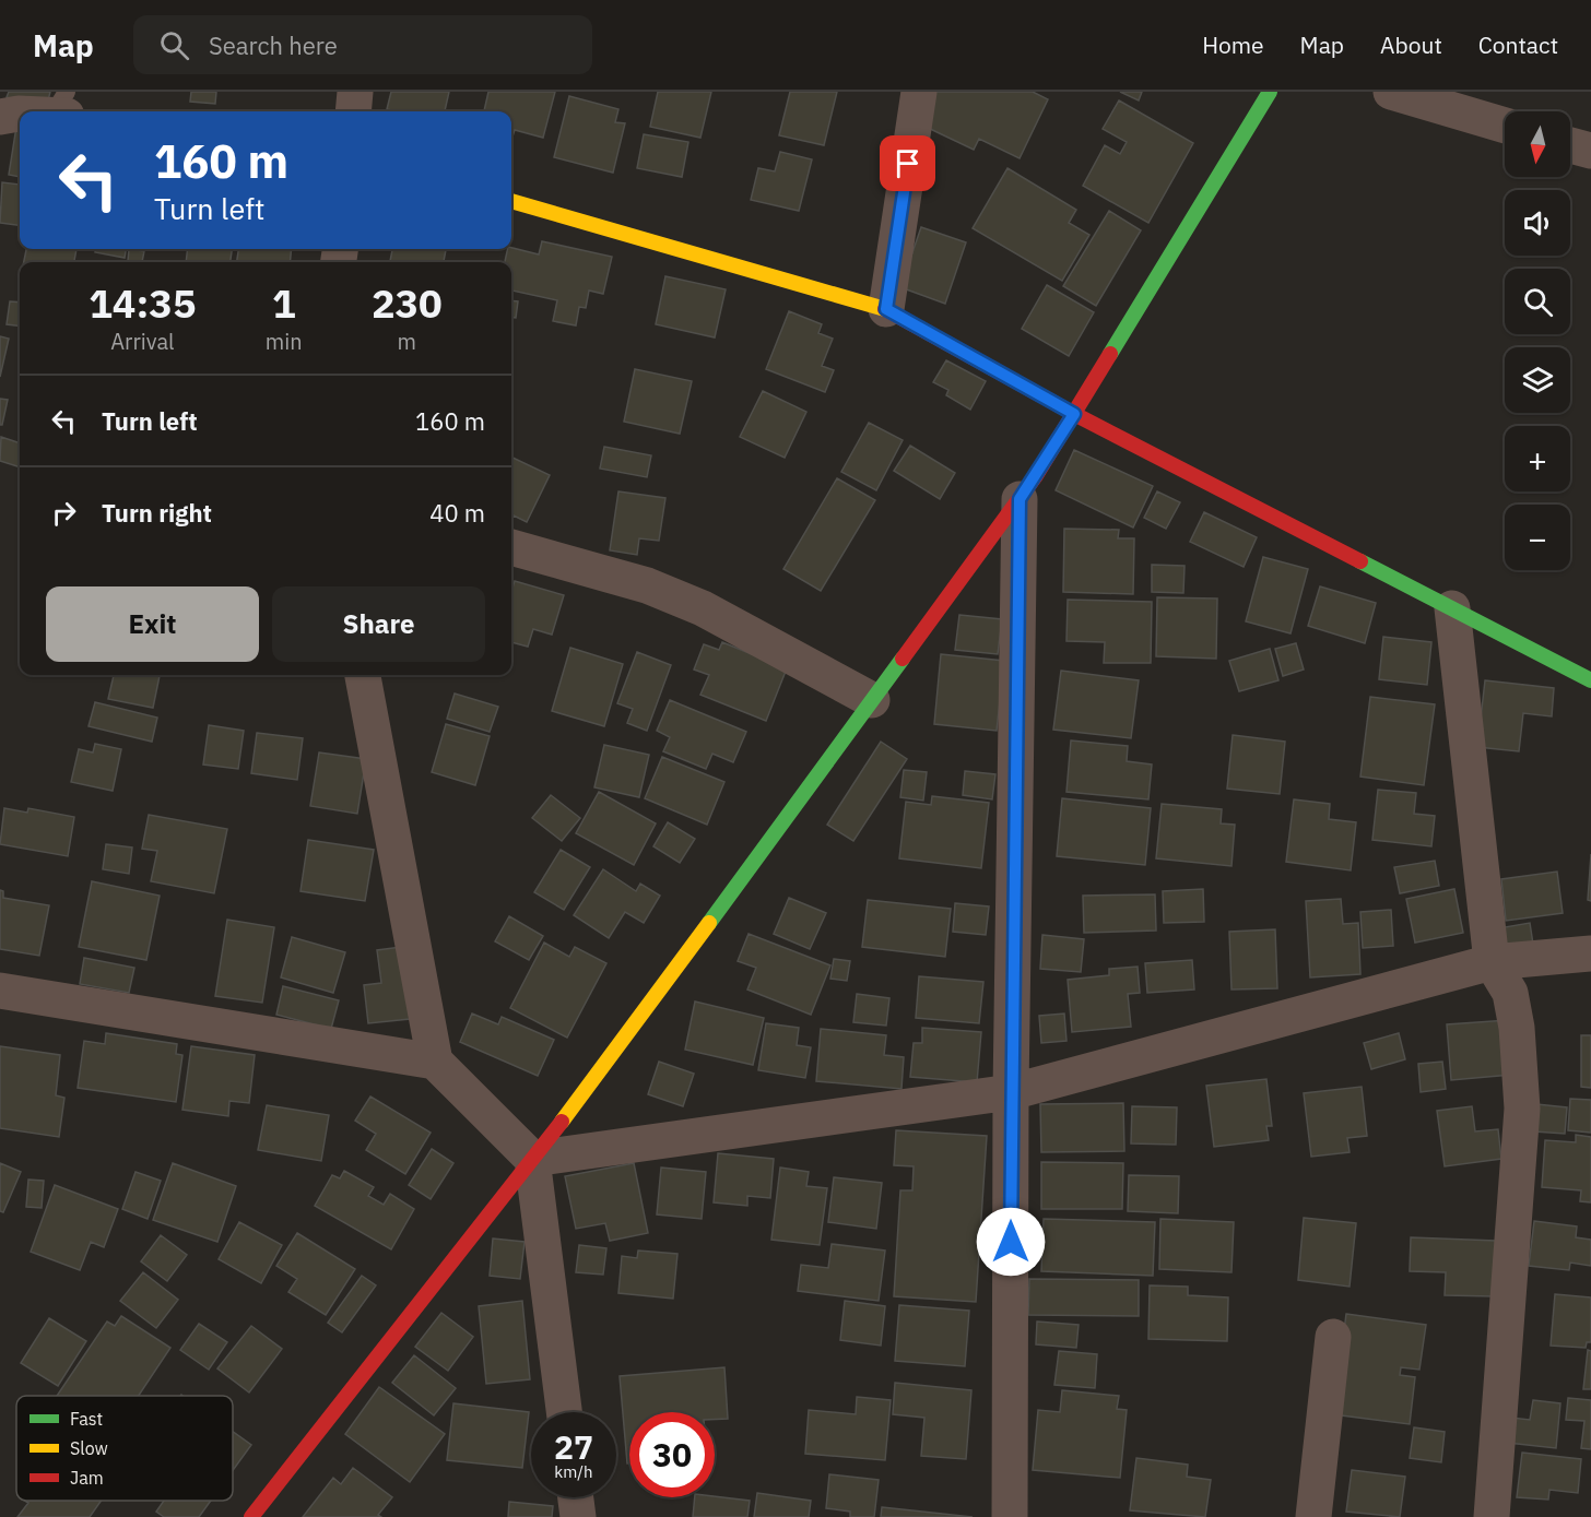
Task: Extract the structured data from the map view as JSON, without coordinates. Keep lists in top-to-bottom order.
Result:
{
  "legend": ["Fast", "Slow", "Jam"],
  "north": "bottom",
  "page": {
    "header": "Map",
    "search": "Search here",
    "nav": [
      "Home",
      "Map",
      "About",
      "Contact"
    ],
    "map_buttons": ["+", "−"],
    "turn": ["160 m", "Turn left"],
    "eta": [
      "14:35",
      "Arrival",
      "1",
      "min",
      "230",
      "m"
    ],
    "list": [
      {
        "name": "Turn left",
        "value": "160 m"
      },
      {
        "name": "Turn right",
        "value": "40 m"
      }
    ],
    "buttons": ["Exit", "Share"],
    "speed": "27 km/h",
    "limit": "30"
  }
}
